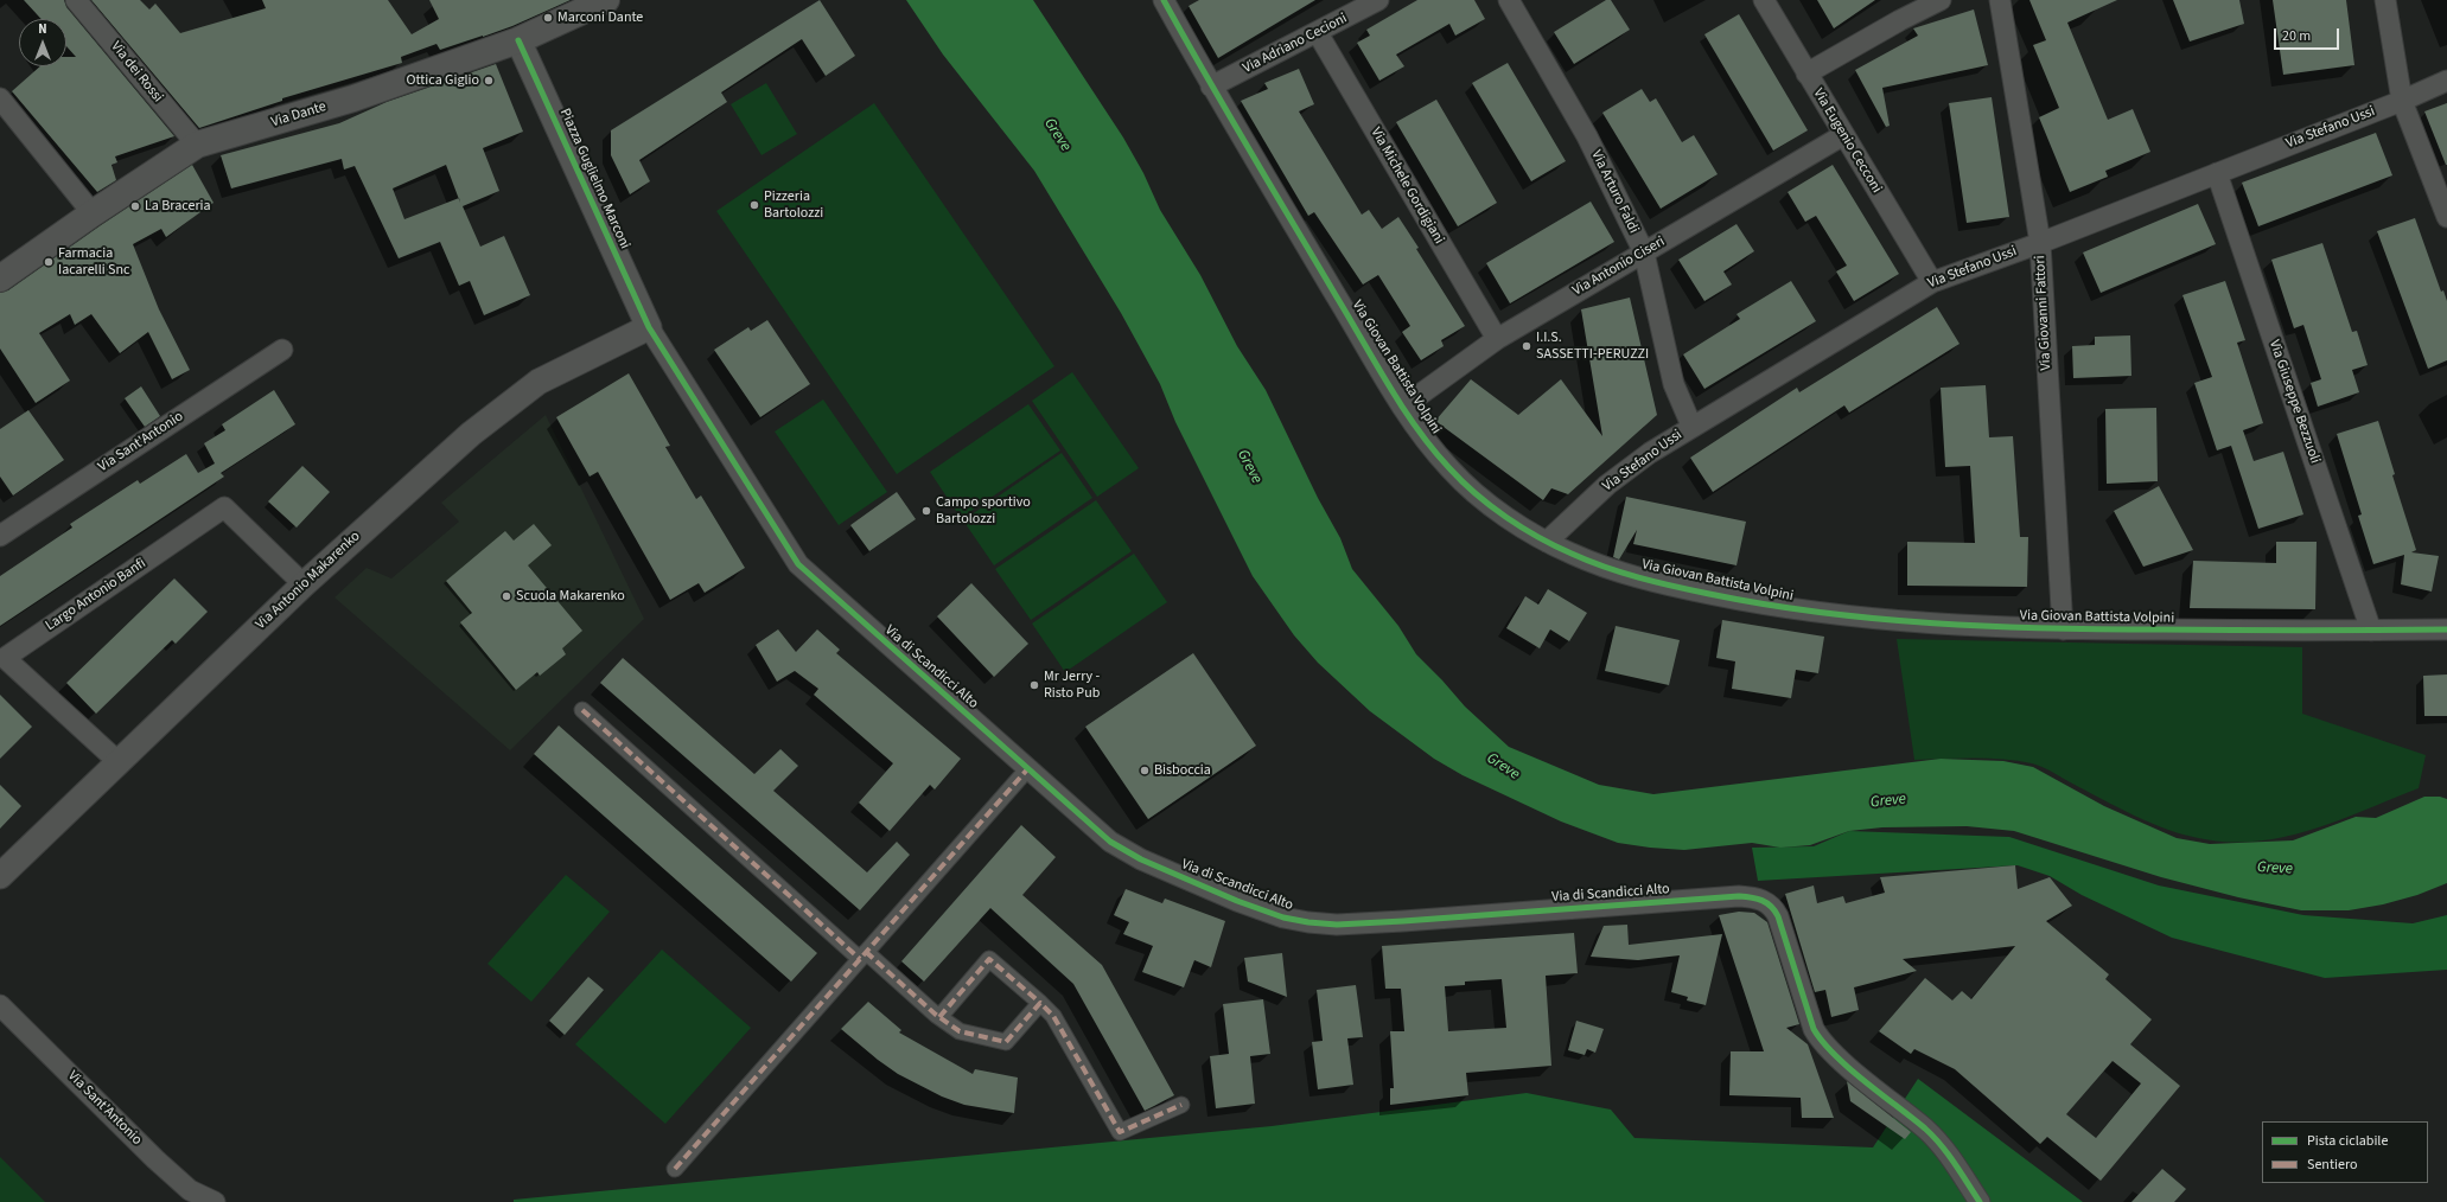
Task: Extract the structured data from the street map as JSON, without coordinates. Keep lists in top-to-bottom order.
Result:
{
  "streets": {
    "main road": ["Via Dante"],
    "street": [
      "Via Adriano Cecioni",
      "Via dei Rossi",
      "Via Stefano Ussi",
      "Via Eugenio Cecconi",
      "Piazza Guglielmo Marconi",
      "Via Michele Gordigiani",
      "Via Arturo Faldi",
      "Via Antonio Ciseri",
      "Via Giovanni Fattori",
      "Via Giovan Battista Volpini",
      "Via Giuseppe Bezzuoli",
      "Via Sant'Antonio",
      "Via Antonio Makarenko",
      "Largo Antonio Banfi",
      "Via di Scandicci Alto"
    ]
  },
  "crossings": [
    ["Via Adriano Cecioni", "Via Michele Gordigiani"],
    ["Via Adriano Cecioni", "Via Giovan Battista Volpini"],
    ["Via dei Rossi", "Via Dante"],
    ["Via Dante", "Piazza Guglielmo Marconi"],
    ["Via Stefano Ussi", "Via Eugenio Cecconi"],
    ["Via Stefano Ussi", "Via Arturo Faldi"],
    ["Via Stefano Ussi", "Via Giovanni Fattori"],
    ["Via Stefano Ussi", "Via Giovan Battista Volpini"],
    ["Via Stefano Ussi", "Via Giuseppe Bezzuoli"],
    ["Via Eugenio Cecconi", "Via Antonio Ciseri"],
    ["Piazza Guglielmo Marconi", "Via Antonio Makarenko"],
    ["Piazza Guglielmo Marconi", "Via di Scandicci Alto"],
    ["Via Michele Gordigiani", "Via Antonio Ciseri"],
    ["Via Arturo Faldi", "Via Antonio Ciseri"],
    ["Via Antonio Ciseri", "Via Giovan Battista Volpini"],
    ["Via Giovanni Fattori", "Via Giovan Battista Volpini"],
    ["Via Giovan Battista Volpini", "Via Giuseppe Bezzuoli"],
    ["Via Antonio Makarenko", "Largo Antonio Banfi"],
    ["Via Antonio Makarenko", "Via di Scandicci Alto"]
  ],
  "water": ["Greve"],
  "places": [
    "Marconi Dante",
    "Ottica Giglio",
    "Pizzeria Bartolozzi",
    "La Braceria",
    "Farmacia Iacarelli Snc",
    "I.I.S. SASSETTI-PERUZZI",
    "Campo sportivo Bartolozzi",
    "Scuola Makarenko",
    "Mr Jerry - Risto Pub",
    "Bisboccia"
  ],
  "legend": ["Pista ciclabile", "Sentiero"],
  "scale_bar": "20 m",
  "north": "top"
}
